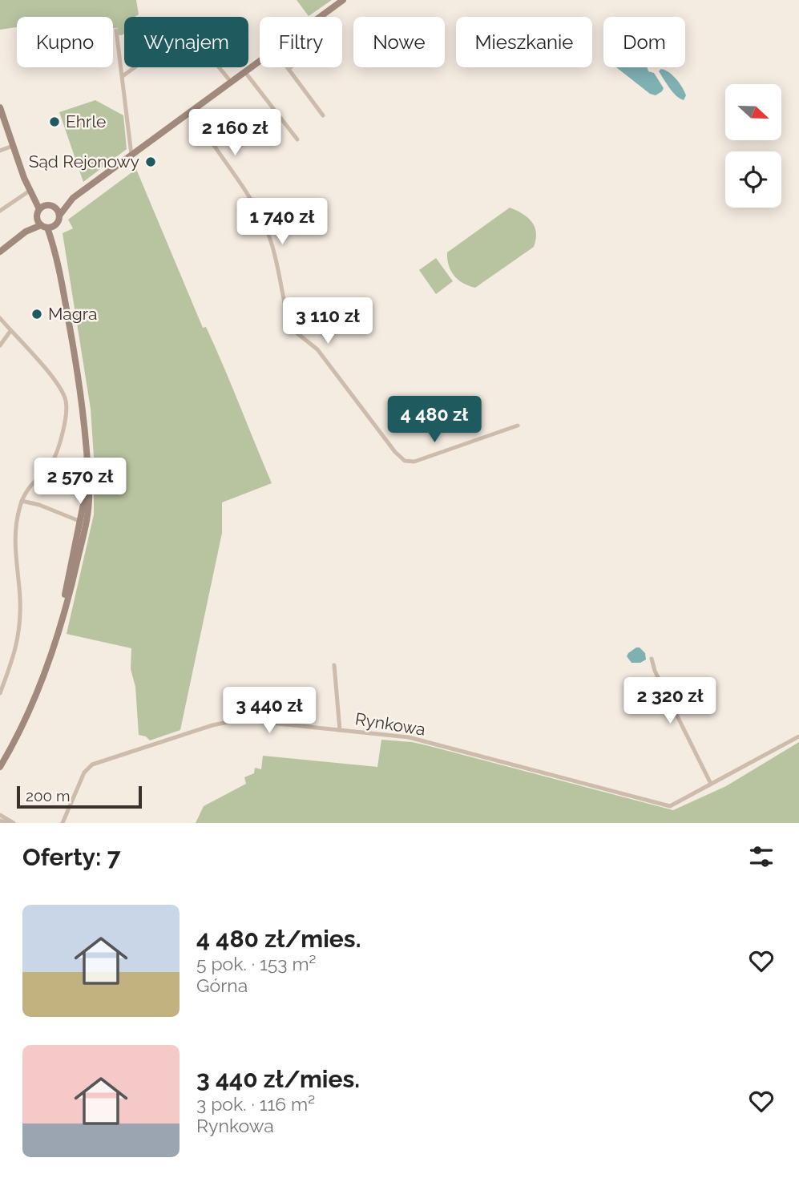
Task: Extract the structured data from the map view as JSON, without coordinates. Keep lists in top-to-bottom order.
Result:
{
  "streets": {
    "street": ["Rynkowa"]
  },
  "places": ["Ehrle", "Sąd Rejonowy", "Magra"],
  "scale_bar": "200 m",
  "north": "right",
  "page": {
    "chip": [
      "Kupno",
      "Wynajem",
      "Filtry",
      "Nowe",
      "Mieszkanie",
      "Dom"
    ],
    "price": [
      "2 160 zł",
      "1 740 zł",
      "3 110 zł",
      "4 480 zł",
      "2 570 zł",
      "2 320 zł",
      "3 440 zł"
    ],
    "scale": "200 m",
    "heading": "Oferty: 7",
    "list": [
      {
        "name": "4 480 zł/mies.",
        "note": "5 pok. · 153 m² · Górna"
      },
      {
        "name": "3 440 zł/mies.",
        "note": "3 pok. · 116 m² · Rynkowa"
      }
    ]
  }
}
